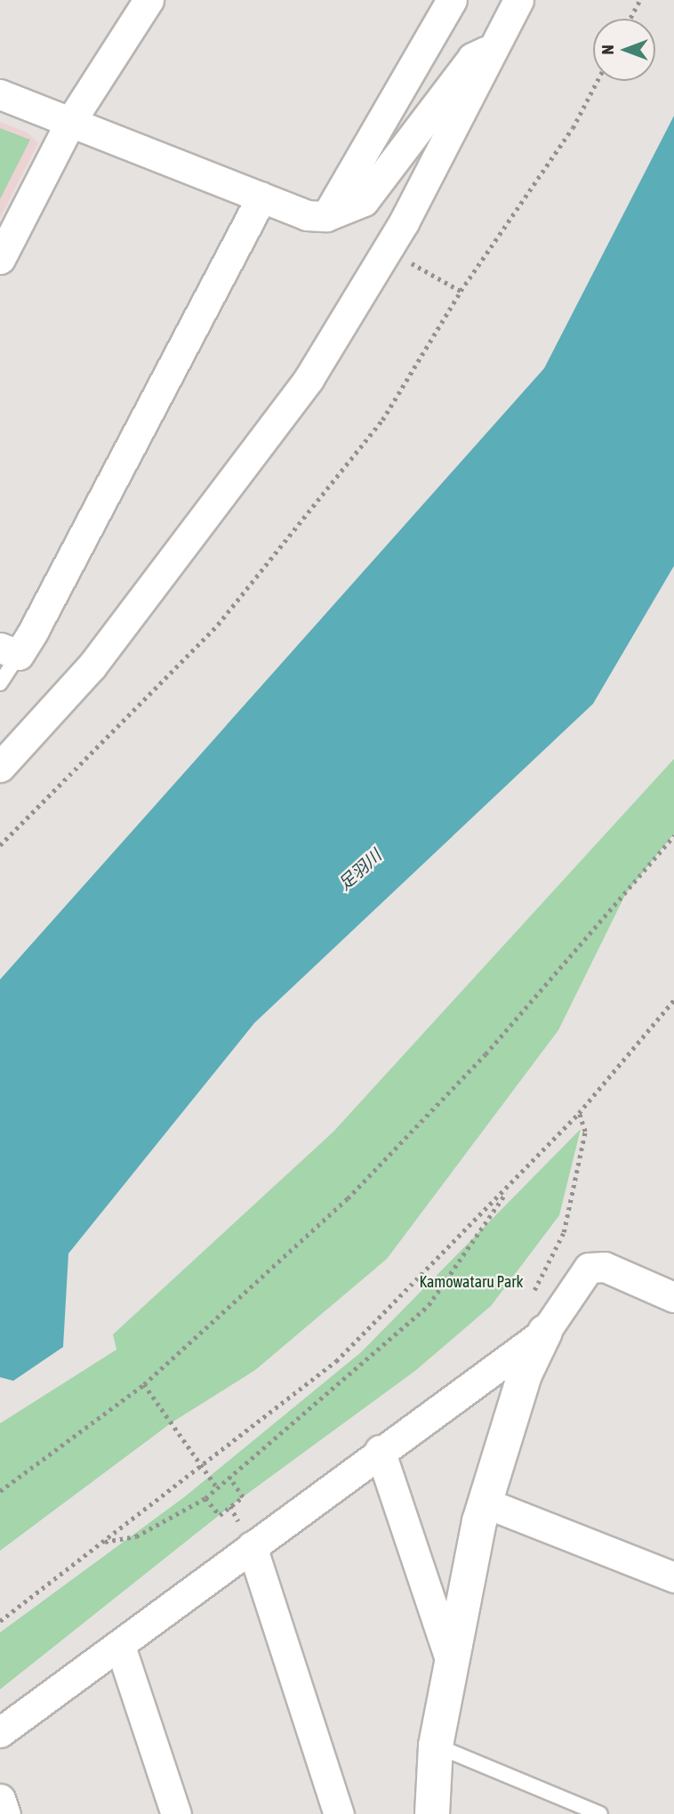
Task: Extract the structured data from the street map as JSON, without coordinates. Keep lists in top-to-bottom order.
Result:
{
  "water": ["足羽川"],
  "parks": ["Kamowataru Park"],
  "north": "left"
}
